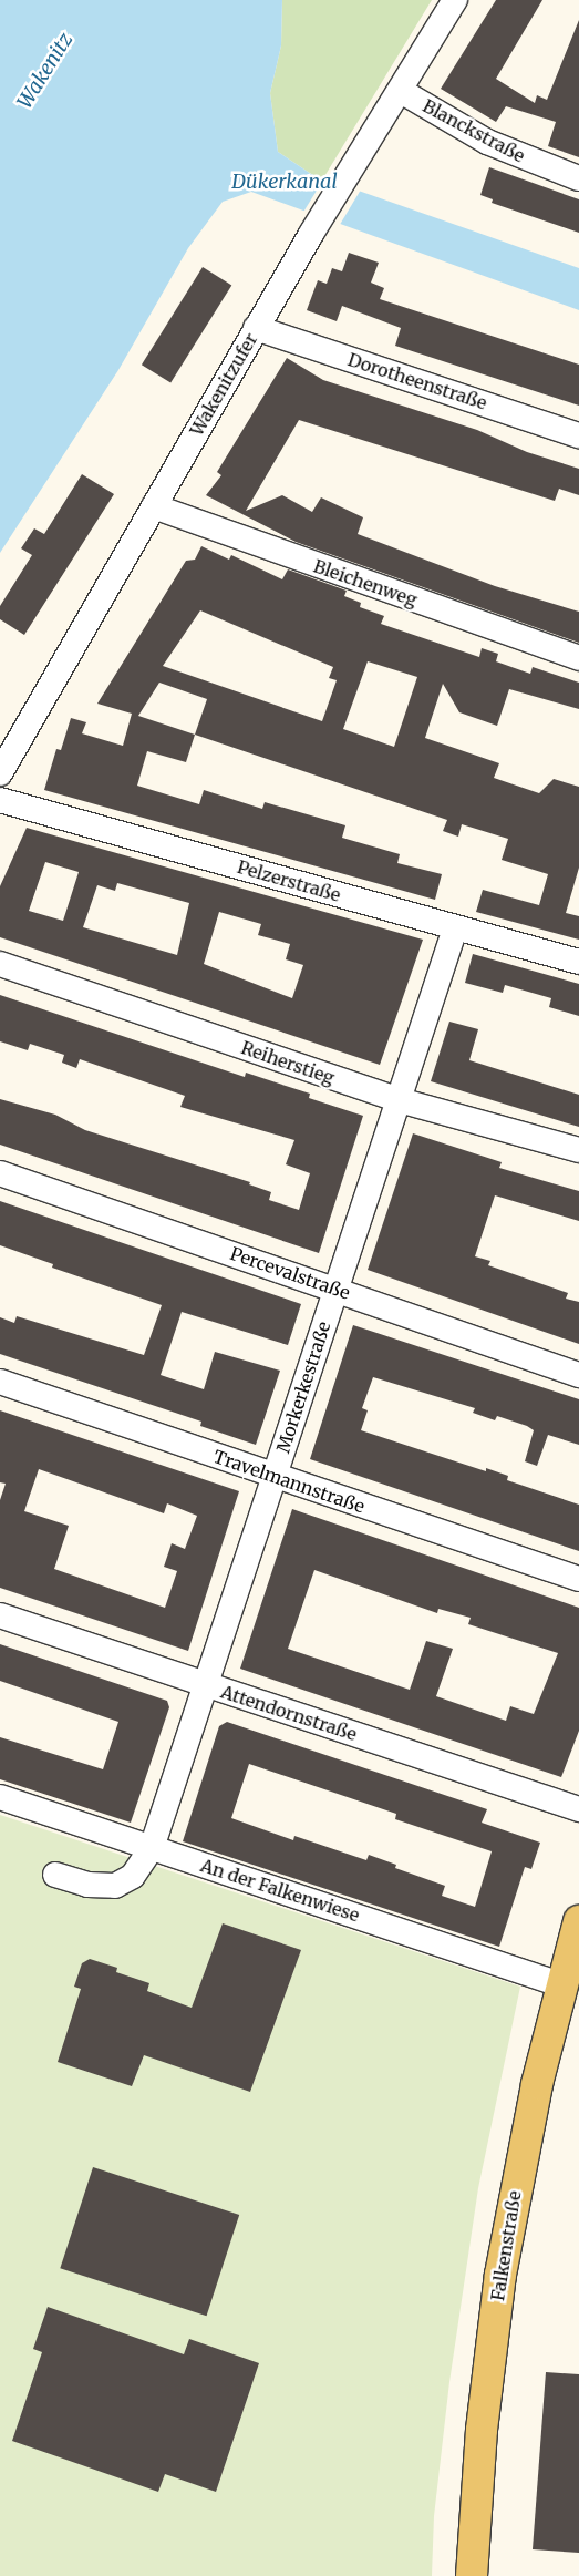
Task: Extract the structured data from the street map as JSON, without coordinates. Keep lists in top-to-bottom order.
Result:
{
  "streets": {
    "main road": ["Falkenstraße"],
    "street": [
      "Blanckstraße",
      "Dorotheenstraße",
      "Wakenitzufer",
      "Bleichenweg",
      "Pelzerstraße",
      "Reiherstieg",
      "Percevalstraße",
      "Morkerkestraße",
      "Travelmannstraße",
      "Attendornstraße",
      "An der Falkenwiese"
    ]
  },
  "crossings": [
    ["Blanckstraße", "Wakenitzufer"],
    ["Dorotheenstraße", "Wakenitzufer"],
    ["Wakenitzufer", "Bleichenweg"],
    ["Pelzerstraße", "Morkerkestraße"],
    ["Reiherstieg", "Morkerkestraße"],
    ["Percevalstraße", "Morkerkestraße"],
    ["Morkerkestraße", "Travelmannstraße"],
    ["Morkerkestraße", "Attendornstraße"],
    ["Morkerkestraße", "An der Falkenwiese"],
    ["An der Falkenwiese", "Falkenstraße"]
  ],
  "water": ["Wakenitz", "Dükerkanal"]
}
